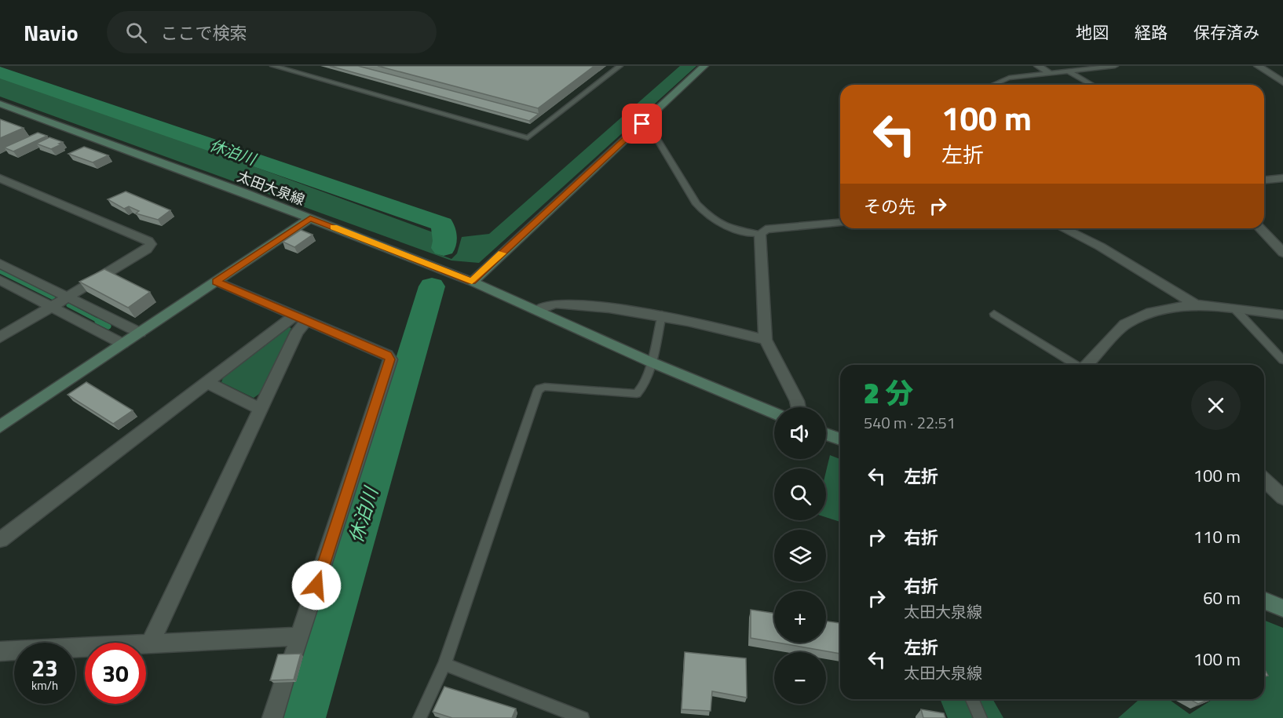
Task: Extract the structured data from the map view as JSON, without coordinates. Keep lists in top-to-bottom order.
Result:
{
  "streets": {
    "main road": ["太田大泉線"]
  },
  "water": ["休泊川"],
  "page": {
    "header": "Navio",
    "search": "ここで検索",
    "nav": ["地図", "経路", "保存済み"],
    "turn": ["100 m", "左折"],
    "then": "その先",
    "heading": ["2 分", "540 m · 22:51"],
    "map_buttons": ["+", "−"],
    "list": [
      {
        "name": "左折",
        "value": "100 m"
      },
      {
        "name": "右折",
        "value": "110 m"
      },
      {
        "name": "右折",
        "note": "太田大泉線",
        "value": "60 m"
      },
      {
        "name": "左折",
        "note": "太田大泉線",
        "value": "100 m"
      }
    ],
    "speed": "23 km/h",
    "limit": "30"
  }
}
